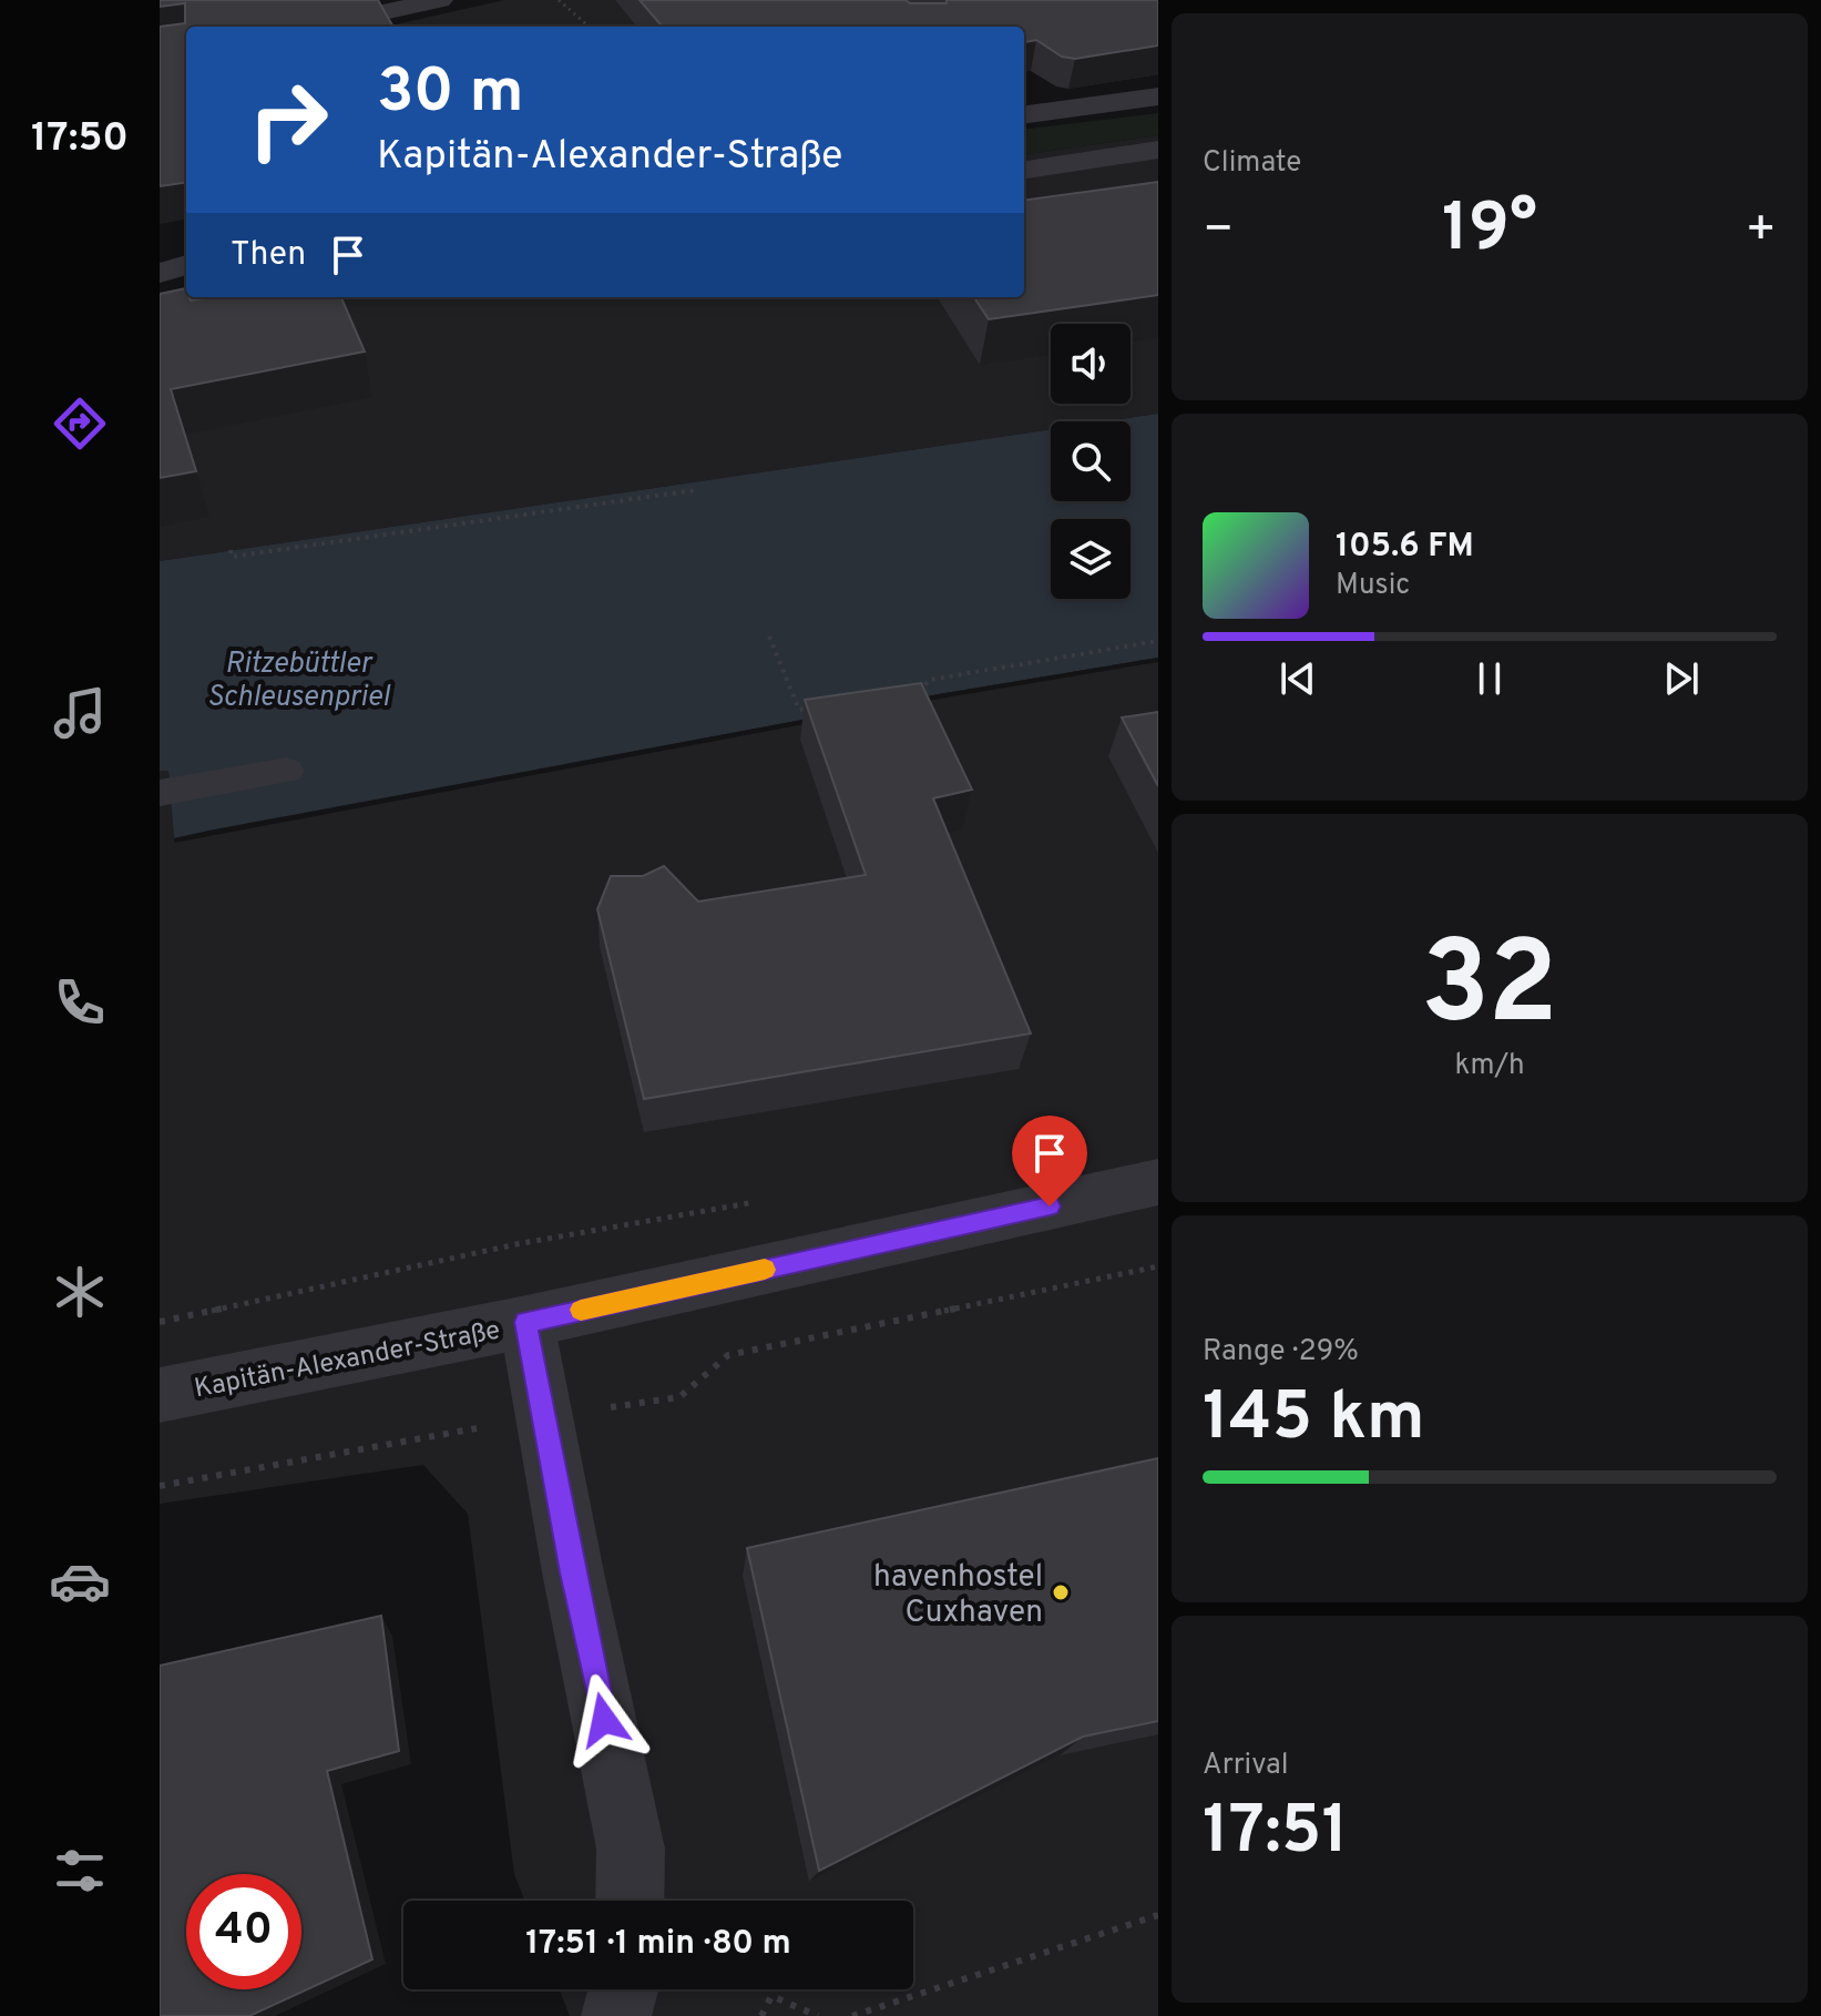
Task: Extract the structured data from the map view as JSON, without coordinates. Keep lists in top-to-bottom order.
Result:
{
  "streets": {
    "street": ["Kapitän-Alexander-Straße"]
  },
  "water": ["Ritzebüttler Schleusenpriel"],
  "places": ["havenhostel Cuxhaven"],
  "page": {
    "tabs": "17:50",
    "tile": [
      "Climate",
      ["32", "km/h"],
      ["Range · 29%", "145 km"],
      ["Arrival", "17:51"]
    ],
    "turn": ["30 m", "Kapitän-Alexander-Straße"],
    "heat": ["−", "19°", "+"],
    "then": "Then",
    "song": ["105.6 FM", "Music"],
    "limit": "40",
    "trip": "17:51 · 1 min · 80 m"
  }
}
